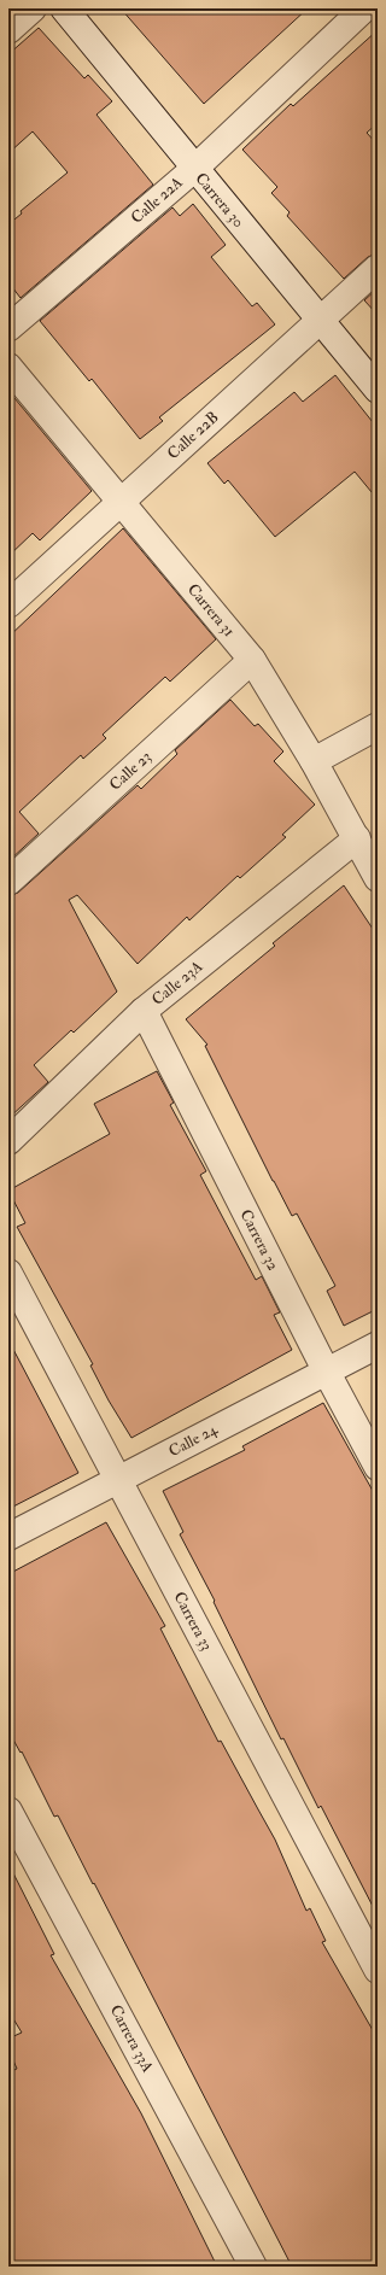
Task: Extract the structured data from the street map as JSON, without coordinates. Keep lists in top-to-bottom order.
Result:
{
  "streets": {
    "street": [
      "Calle 22A",
      "Carrera 30",
      "Calle 22B",
      "Carrera 31",
      "Calle 23",
      "Calle 23A",
      "Carrera 32",
      "Calle 24",
      "Carrera 33",
      "Carrera 33A"
    ]
  },
  "crossings": [
    ["Calle 22A", "Carrera 30"],
    ["Carrera 30", "Calle 22B"],
    ["Calle 22B", "Carrera 31"],
    ["Carrera 31", "Calle 23"],
    ["Carrera 31", "Calle 23A"],
    ["Calle 23A", "Carrera 32"],
    ["Carrera 32", "Calle 24"],
    ["Calle 24", "Carrera 33"]
  ]
}
